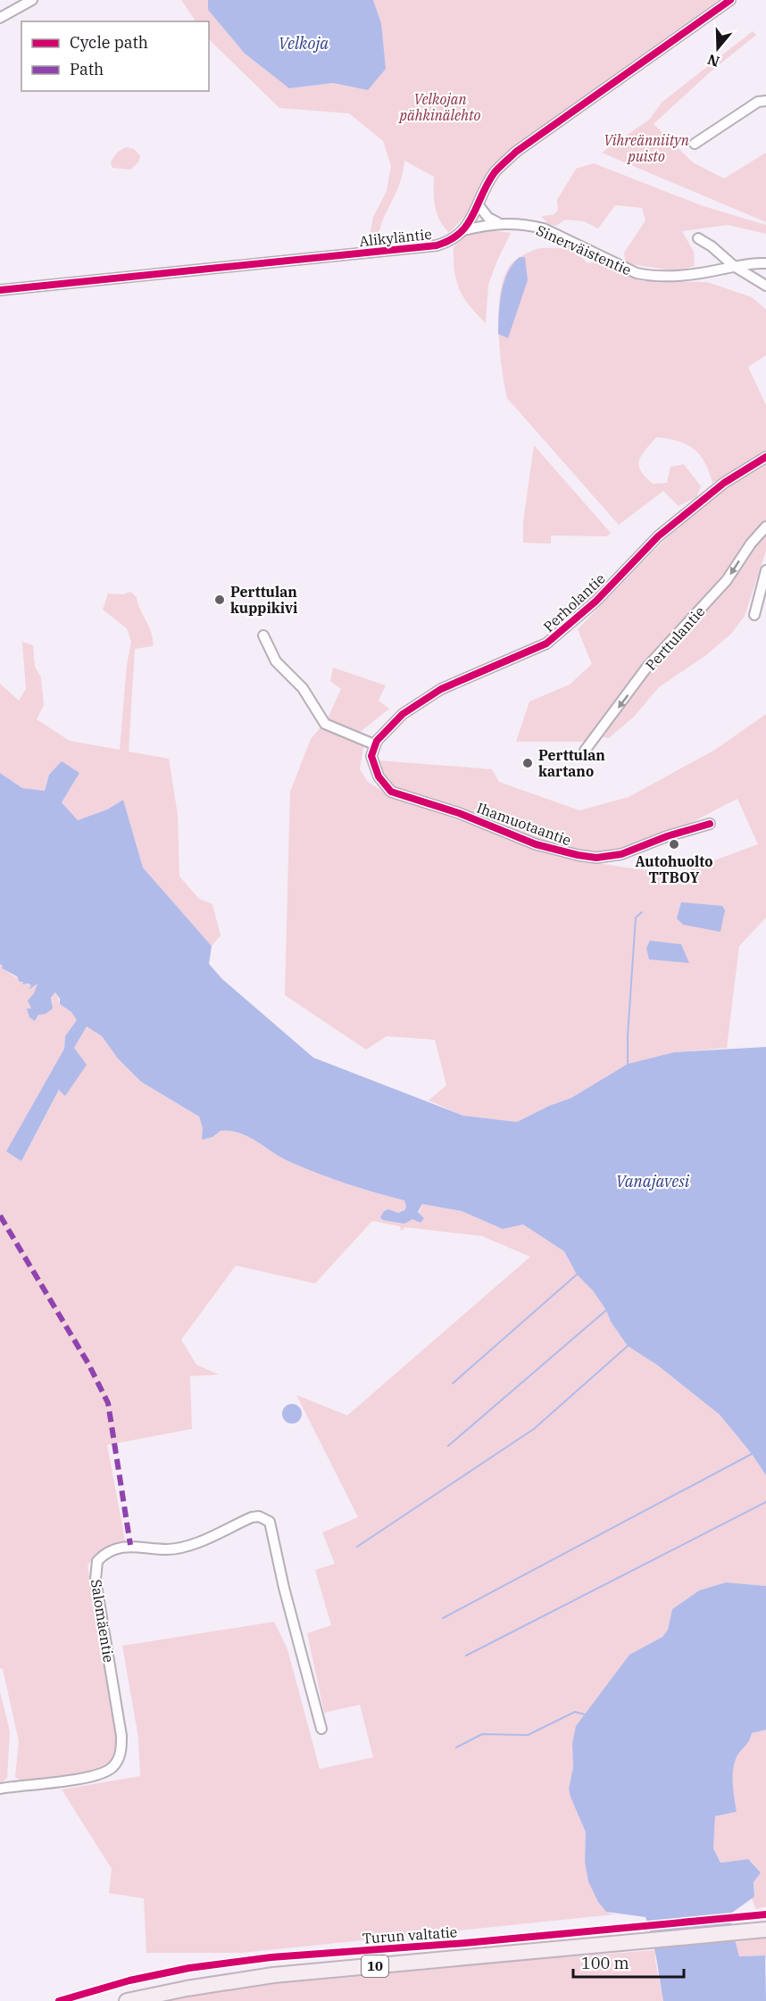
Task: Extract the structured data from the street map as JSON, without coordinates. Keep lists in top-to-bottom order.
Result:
{
  "streets": {
    "highway": ["Turun valtatie", "10"],
    "street": [
      "Alikyläntie",
      "Sinerväistentie",
      "Perholantie",
      "Perttulantie",
      "Ihamuotaantie",
      "Salomäentie"
    ]
  },
  "crossings": [
    ["Alikyläntie", "Sinerväistentie"],
    ["Perholantie", "Ihamuotaantie"]
  ],
  "one_way": ["Perttulantie"],
  "water": ["Velkoja", "Vanajavesi"],
  "parks": ["Velkojan pähkinälehto", "Vihreänniityn puisto"],
  "places": ["Perttulan kuppikivi", "Perttulan kartano", "Autohuolto TTBOY"],
  "legend": ["Cycle path", "Path"],
  "scale_bar": "100 m",
  "north": "bottom"
}
